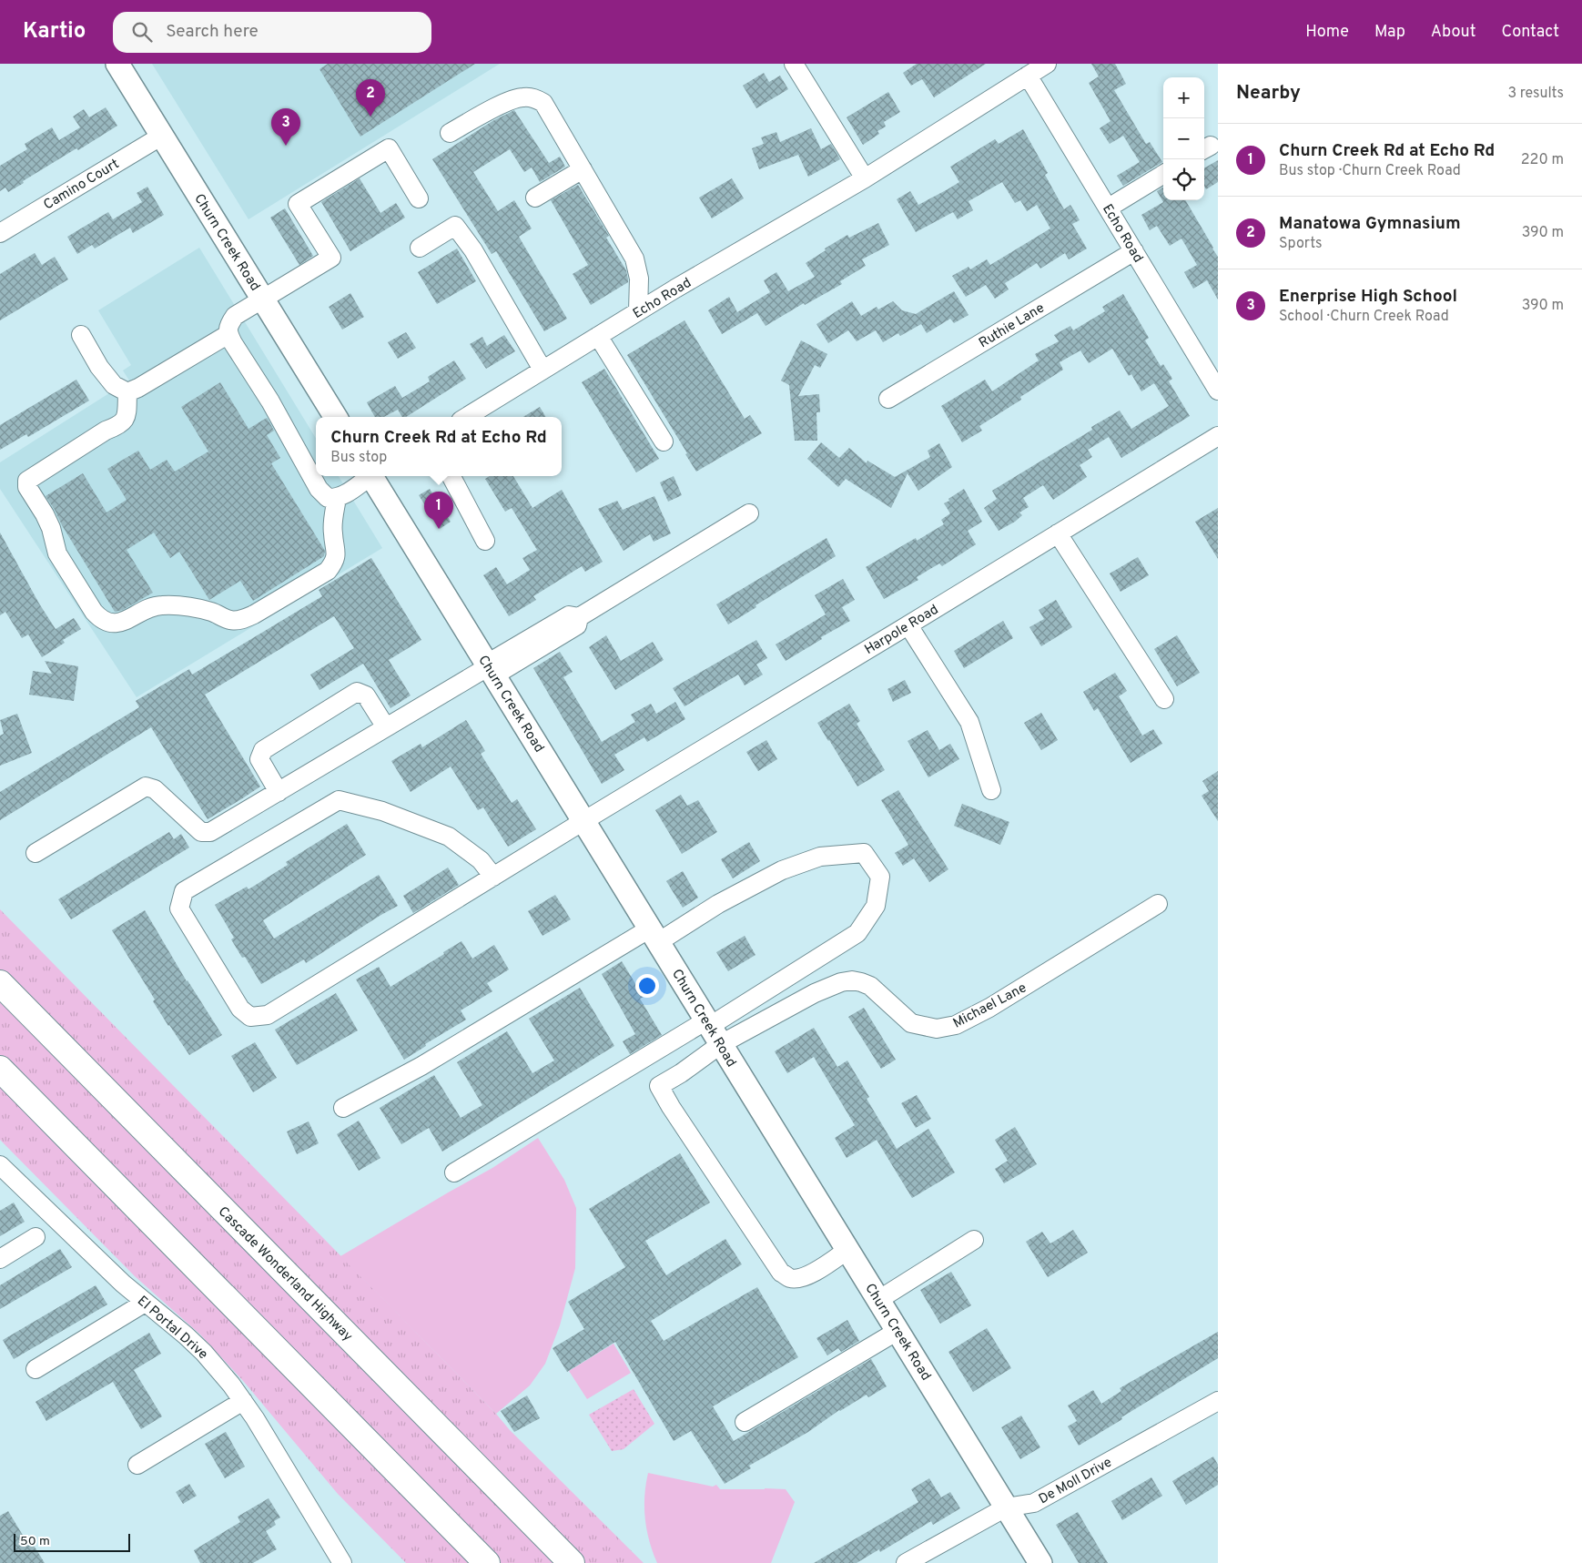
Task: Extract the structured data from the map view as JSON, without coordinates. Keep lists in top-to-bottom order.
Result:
{
  "streets": {
    "highway": ["Cascade Wonderland Highway"],
    "main road": ["Churn Creek Road"],
    "street": [
      "Camino Court",
      "Echo Road",
      "Ruthie Lane",
      "Harpole Road",
      "Michael Lane",
      "El Portal Drive",
      "De Moll Drive"
    ]
  },
  "crossings": [
    ["Camino Court", "Churn Creek Road"],
    ["Echo Road", "Ruthie Lane"],
    ["Churn Creek Road", "Harpole Road"],
    ["Churn Creek Road", "Michael Lane"],
    ["Churn Creek Road", "De Moll Drive"]
  ],
  "scale_bar": "50 m",
  "page": {
    "header": "Kartio",
    "search": "Search here",
    "nav": [
      "Home",
      "Map",
      "About",
      "Contact"
    ],
    "heading": ["Nearby", "3 results"],
    "map_buttons": ["+", "−"],
    "pins": ["2", "3", "1"],
    "list": [
      {
        "mark": "1",
        "name": "Churn Creek Rd at Echo Rd",
        "note": "Bus stop · Churn Creek Road",
        "value": "220 m"
      },
      {
        "mark": "2",
        "name": "Manatowa Gymnasium",
        "note": "Sports",
        "value": "390 m"
      },
      {
        "mark": "3",
        "name": "Enerprise High School",
        "note": "School · Churn Creek Road",
        "value": "390 m"
      }
    ],
    "popup": ["Churn Creek Rd at Echo Rd", "Bus stop"],
    "scale": "50 m"
  }
}
